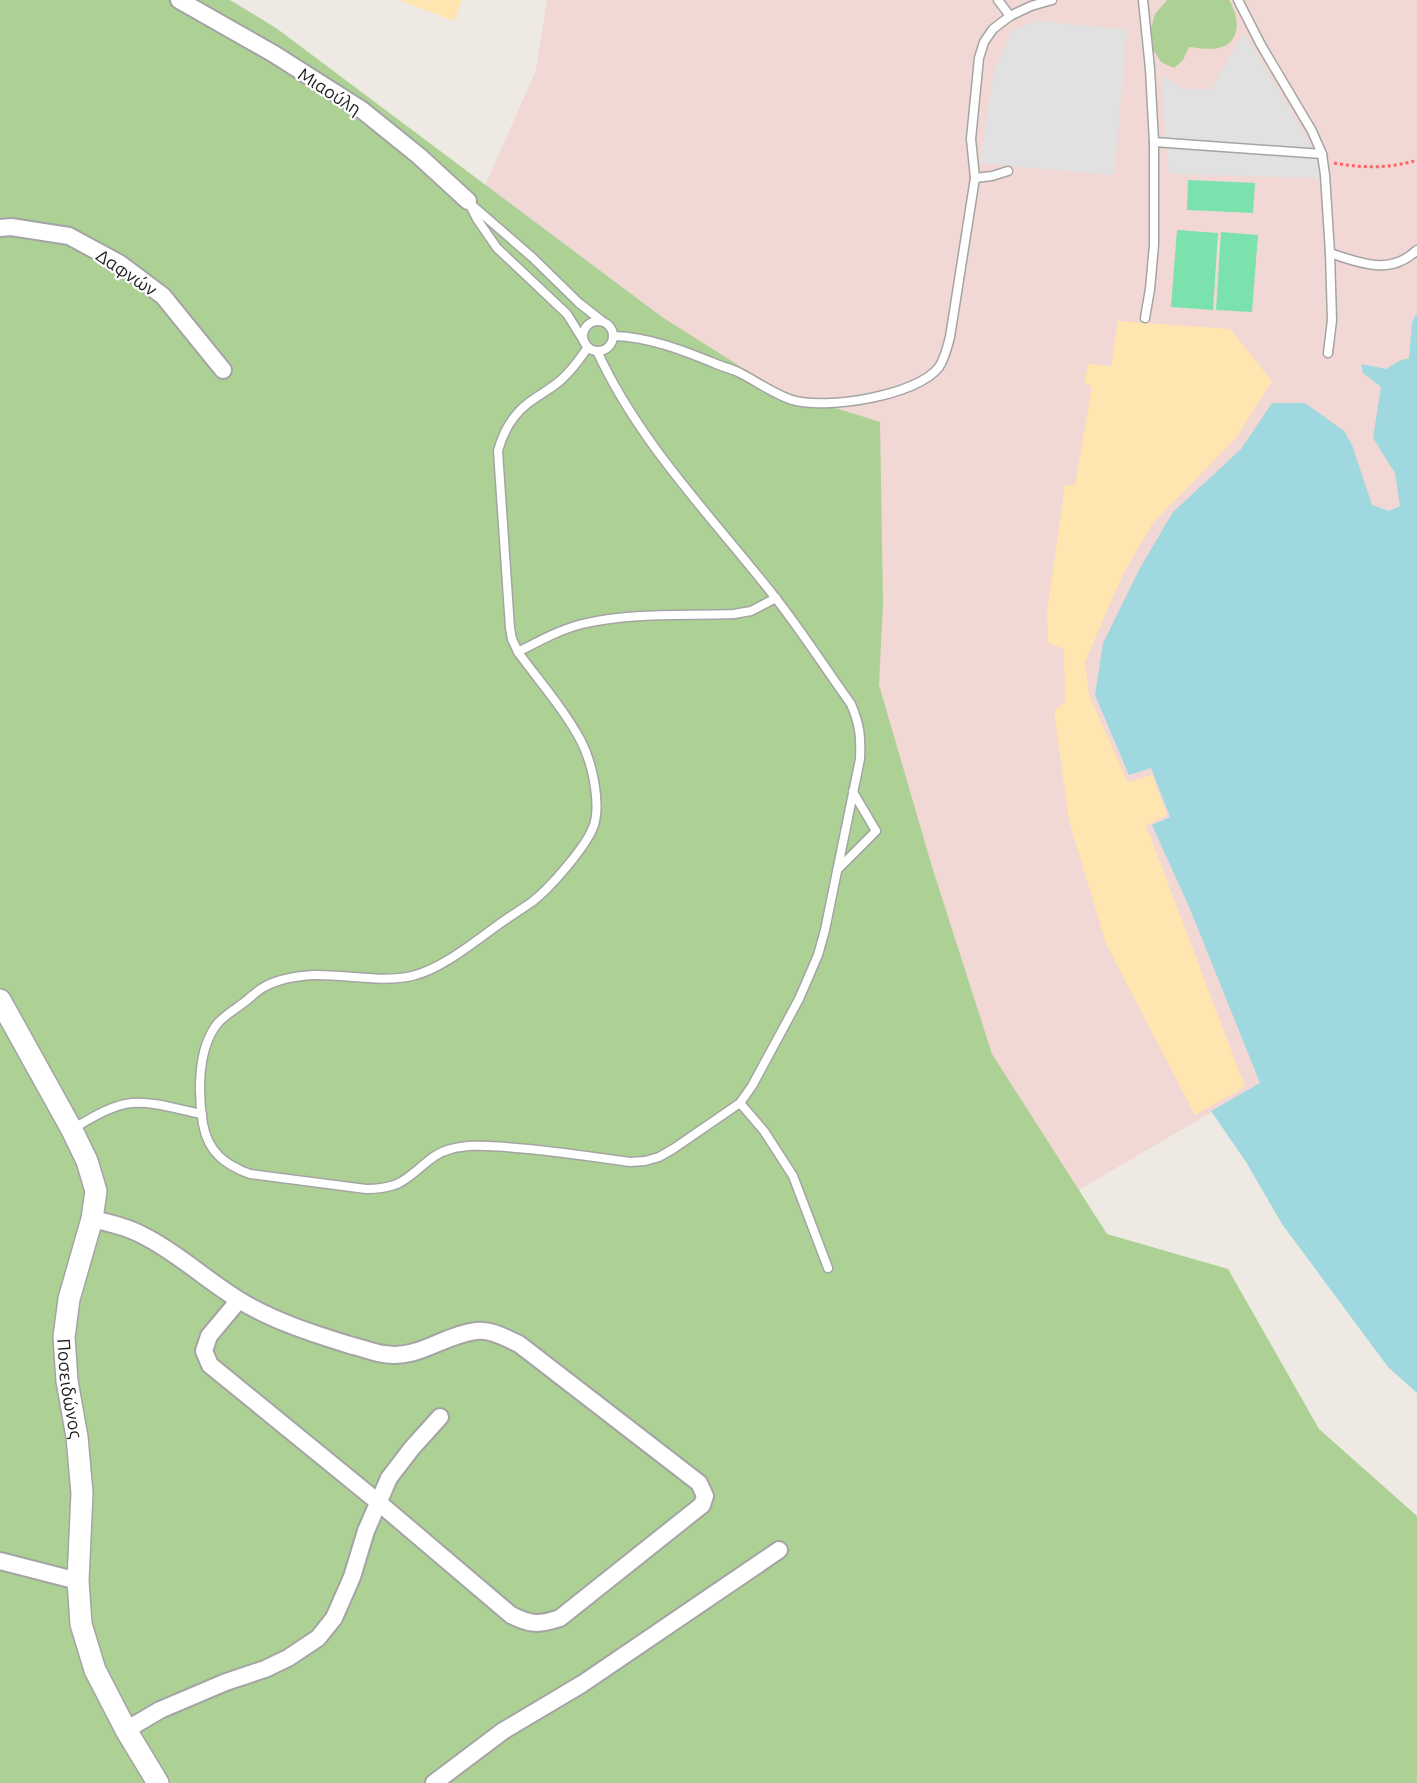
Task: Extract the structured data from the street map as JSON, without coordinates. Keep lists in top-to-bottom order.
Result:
{
  "streets": {
    "street": ["Μιαούλη", "Δαφνών", "Ποσειδώνος"]
  }
}
